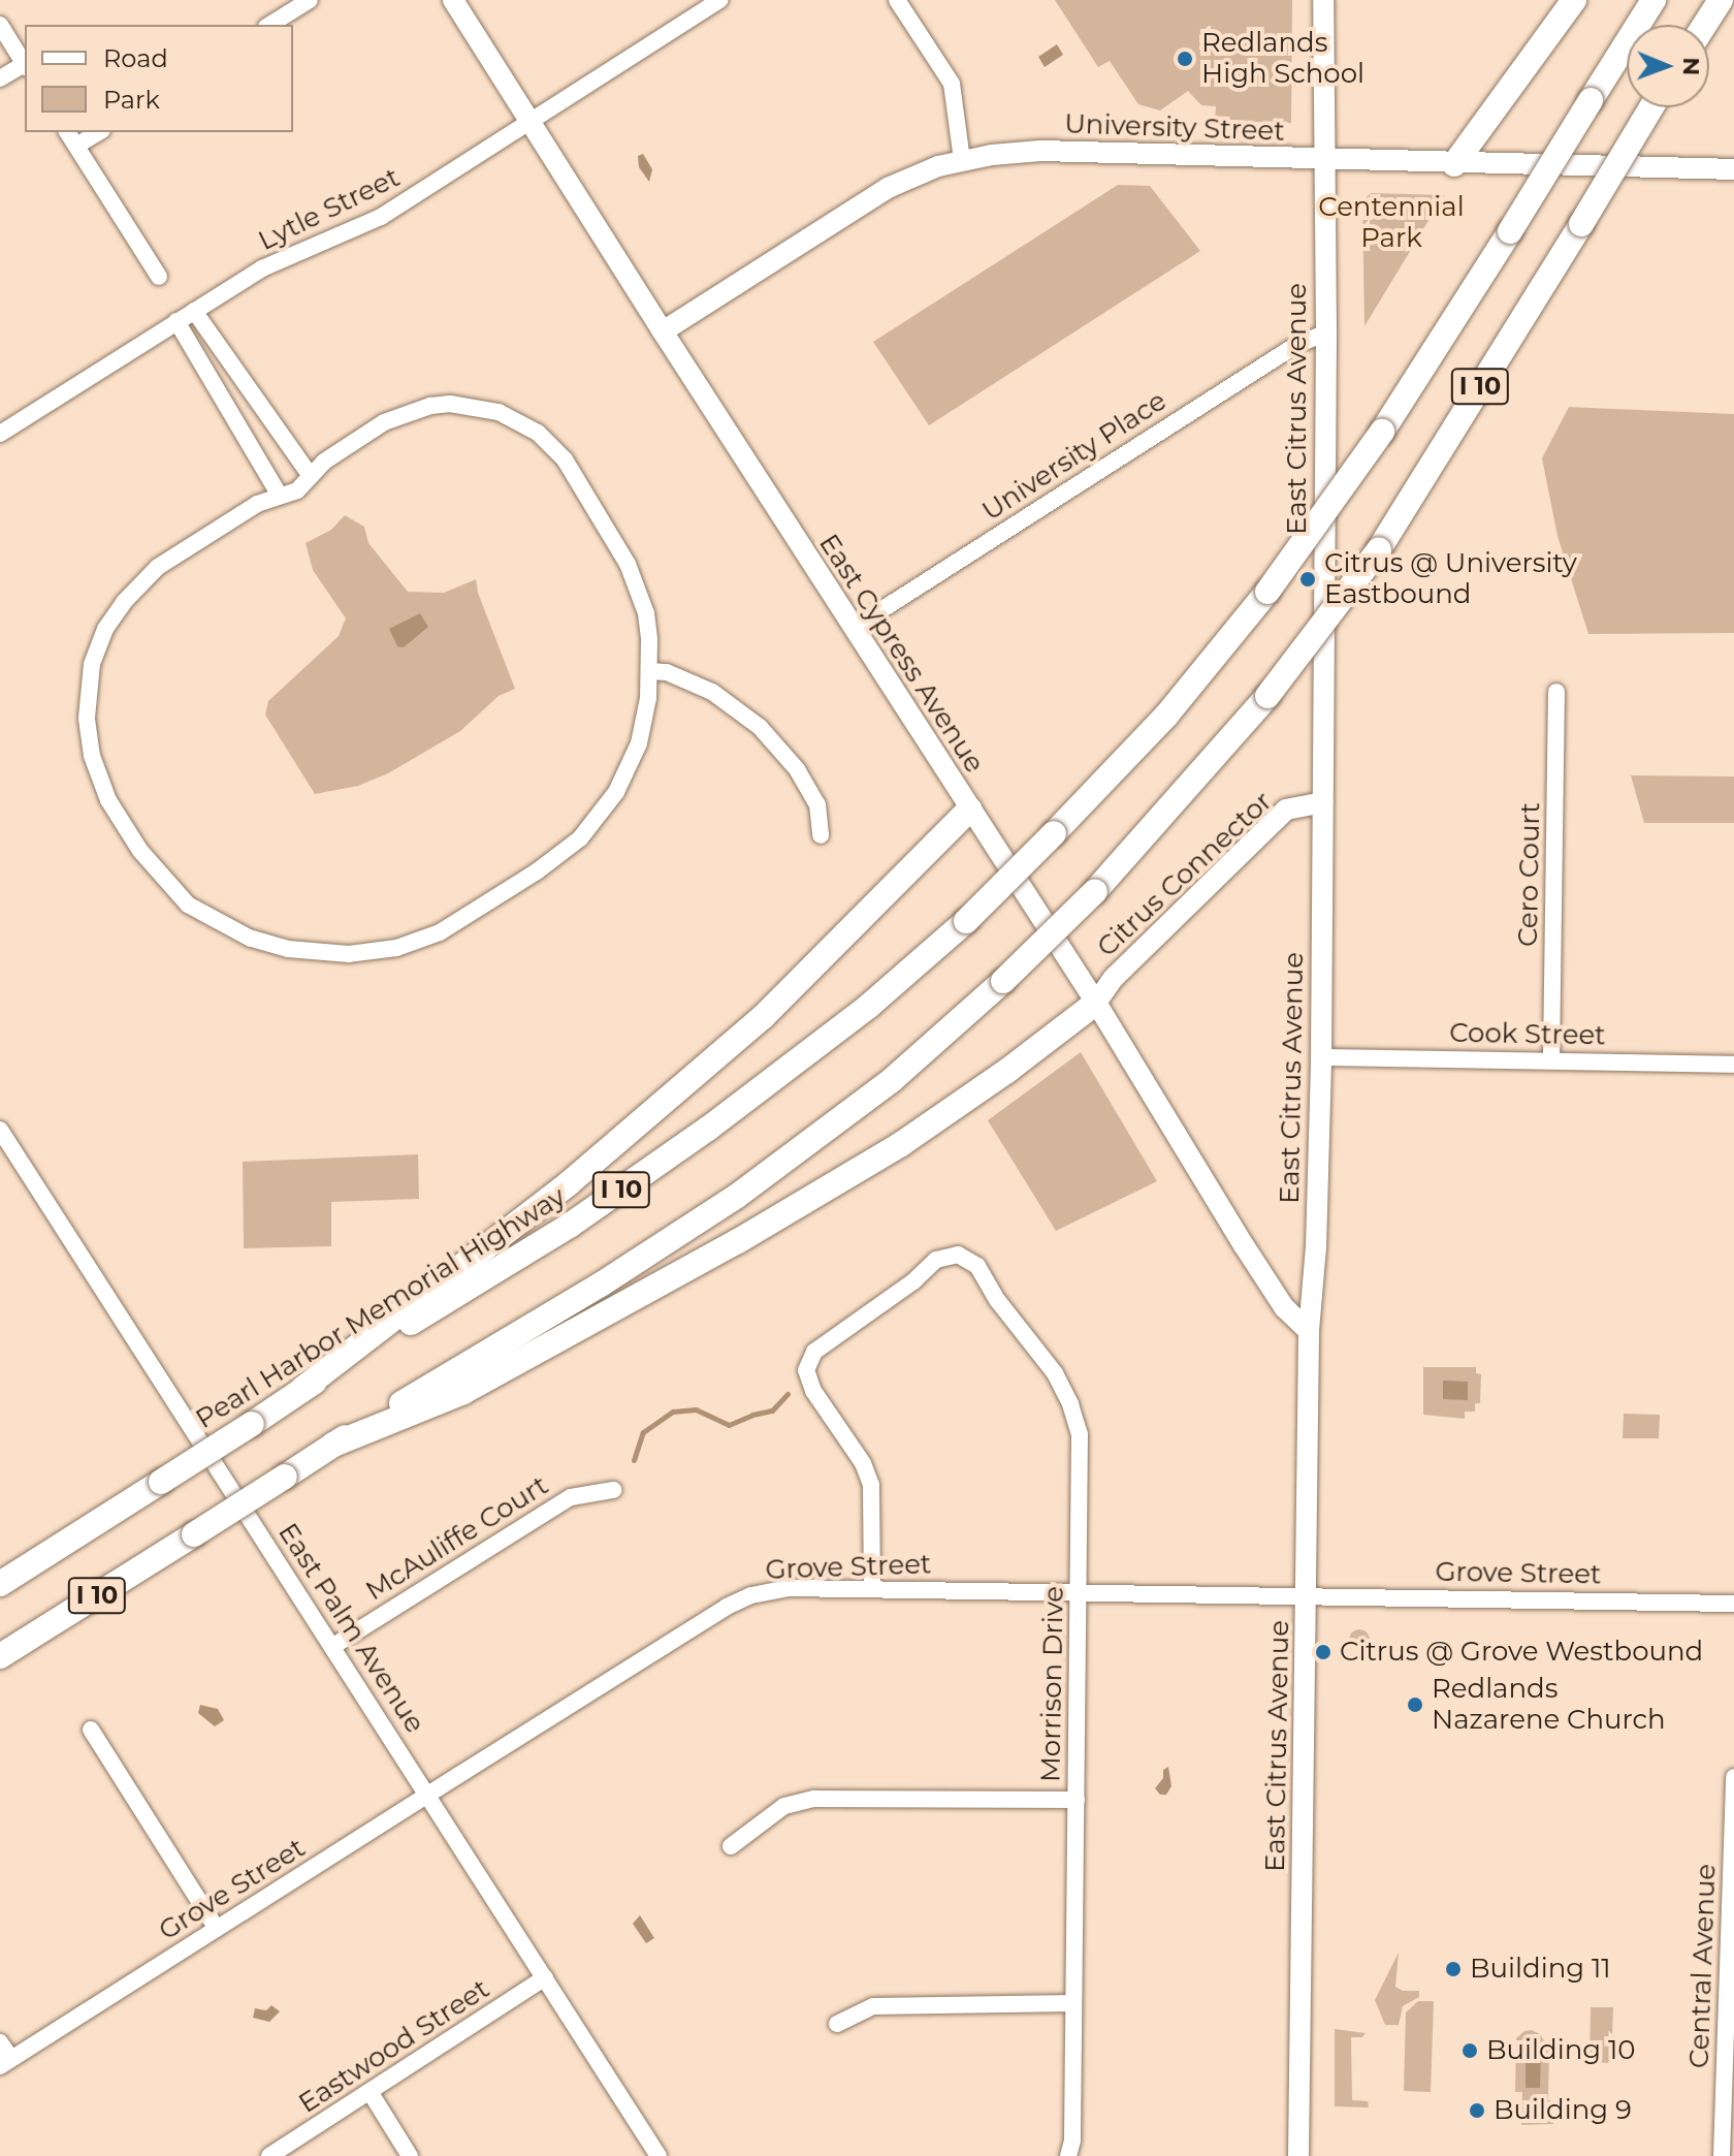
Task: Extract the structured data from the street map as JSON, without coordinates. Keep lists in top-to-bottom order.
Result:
{
  "streets": {
    "highway": ["I 10", "Pearl Harbor Memorial Highway"],
    "main road": [
      "University Street",
      "East Citrus Avenue",
      "East Cypress Avenue",
      "Citrus Connector"
    ],
    "street": [
      "Lytle Street",
      "University Place",
      "Cero Court",
      "Cook Street",
      "McAuliffe Court",
      "Grove Street",
      "East Palm Avenue",
      "Morrison Drive",
      "Central Avenue",
      "Eastwood Street"
    ]
  },
  "crossings": [
    ["University Street", "East Citrus Avenue"],
    ["University Street", "East Cypress Avenue"],
    ["Lytle Street", "East Cypress Avenue"],
    ["East Citrus Avenue", "University Place"],
    ["East Citrus Avenue", "East Cypress Avenue"],
    ["East Citrus Avenue", "Citrus Connector"],
    ["East Citrus Avenue", "Cook Street"],
    ["East Citrus Avenue", "Grove Street"],
    ["University Place", "East Cypress Avenue"],
    ["East Cypress Avenue", "Citrus Connector"],
    ["Cero Court", "Cook Street"],
    ["McAuliffe Court", "East Palm Avenue"],
    ["Grove Street", "East Palm Avenue"],
    ["Grove Street", "Morrison Drive"],
    ["East Palm Avenue", "Eastwood Street"]
  ],
  "parks": ["Centennial Park"],
  "places": [
    "Redlands High School",
    "Citrus @ University Eastbound",
    "Citrus @ Grove Westbound",
    "Redlands Nazarene Church",
    "Building 11",
    "Building 10",
    "Building 9"
  ],
  "legend": ["Road", "Park"],
  "north": "right"
}
